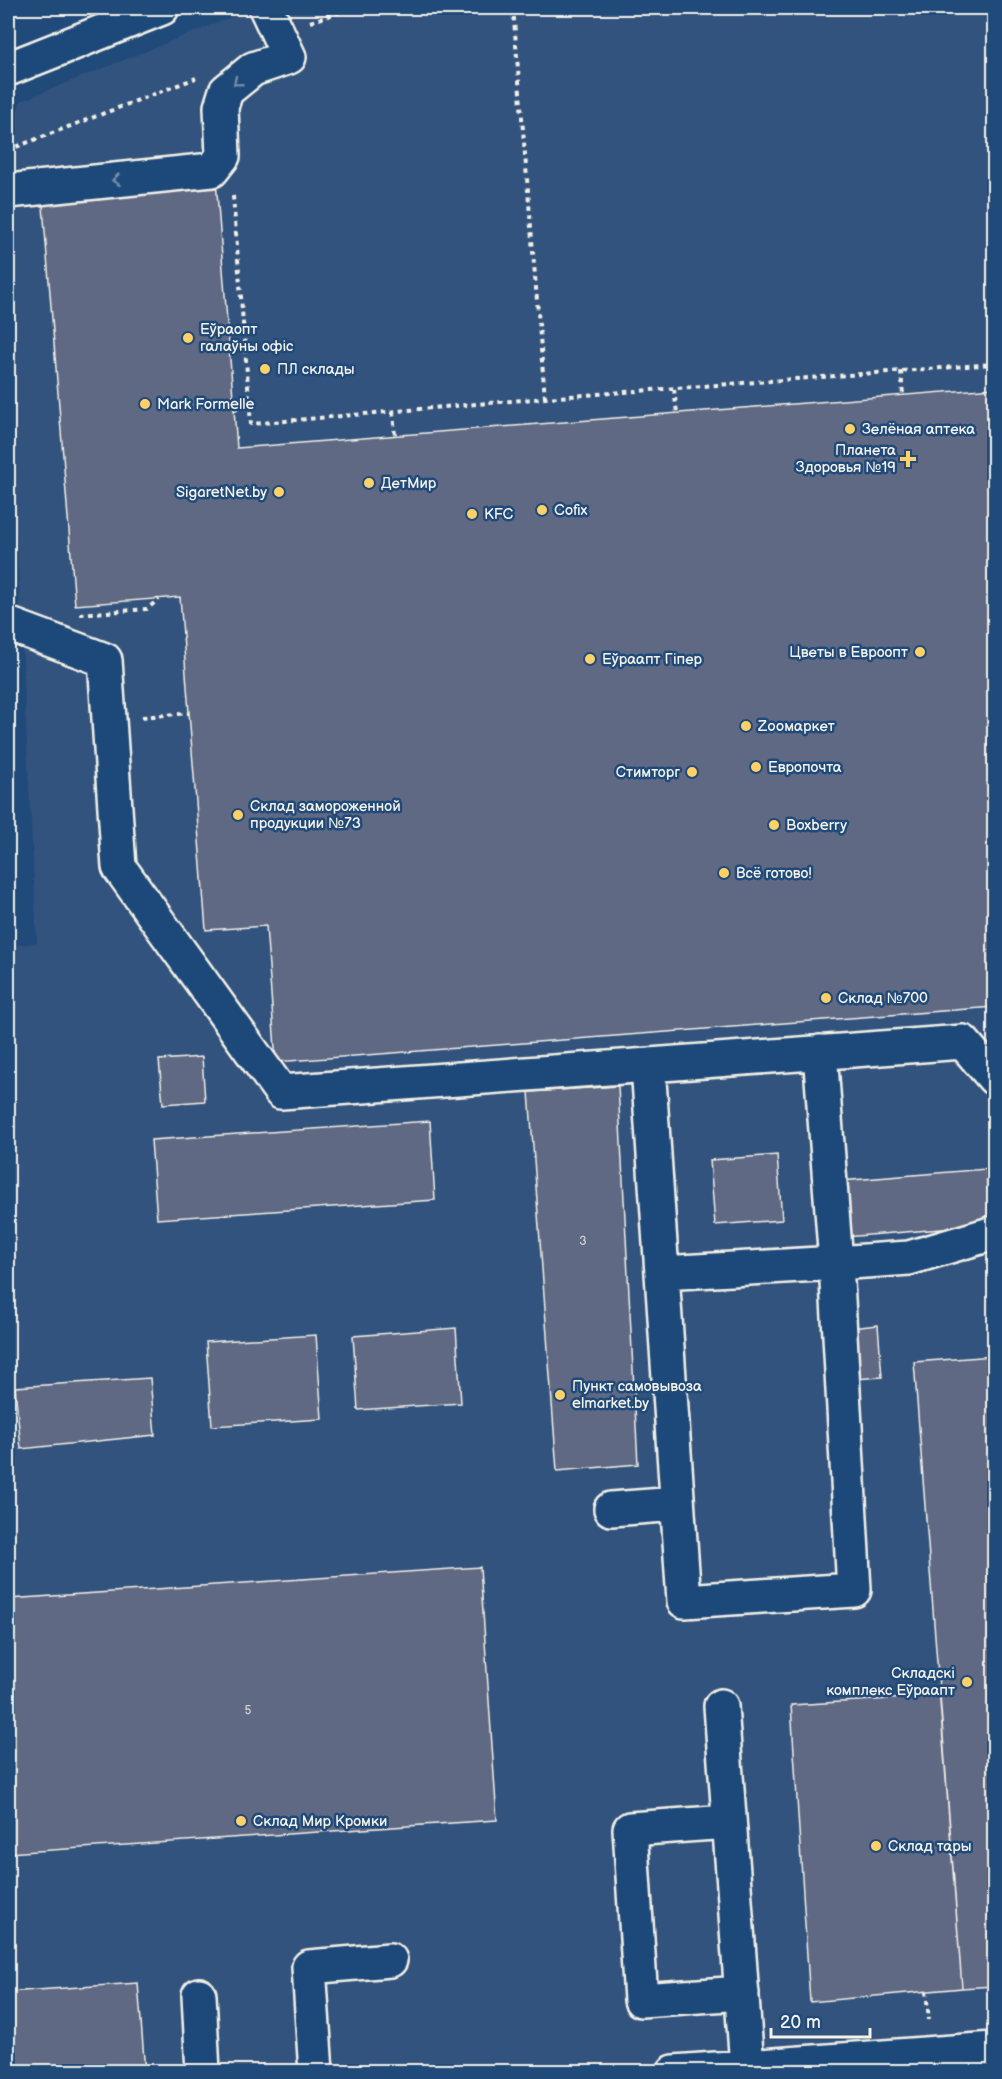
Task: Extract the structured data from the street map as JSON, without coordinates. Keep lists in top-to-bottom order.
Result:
{
  "places": {
    "other": [
      "Еўраопт галаўны офіс",
      "ПЛ склады",
      "Mark Formelle",
      "Зелёная аптека",
      "ДетМир",
      "SigaretNet.by",
      "Cofix",
      "KFC",
      "Цветы в Евроопт",
      "Еўраапт Гіпер",
      "Zooмаркет",
      "Европочта",
      "Стимторг",
      "Склад замороженной продукции №73",
      "Boxberry",
      "Всё готово!",
      "Склад №700",
      "Пункт самовывоза elmarket.by",
      "Складскі комплекс Еўраапт",
      "Склад Мир Кромки",
      "Склад тары"
    ],
    "health": ["Планета Здоровья №19"]
  },
  "house_numbers": ["3", "5"],
  "scale_bar": "20 m"
}
